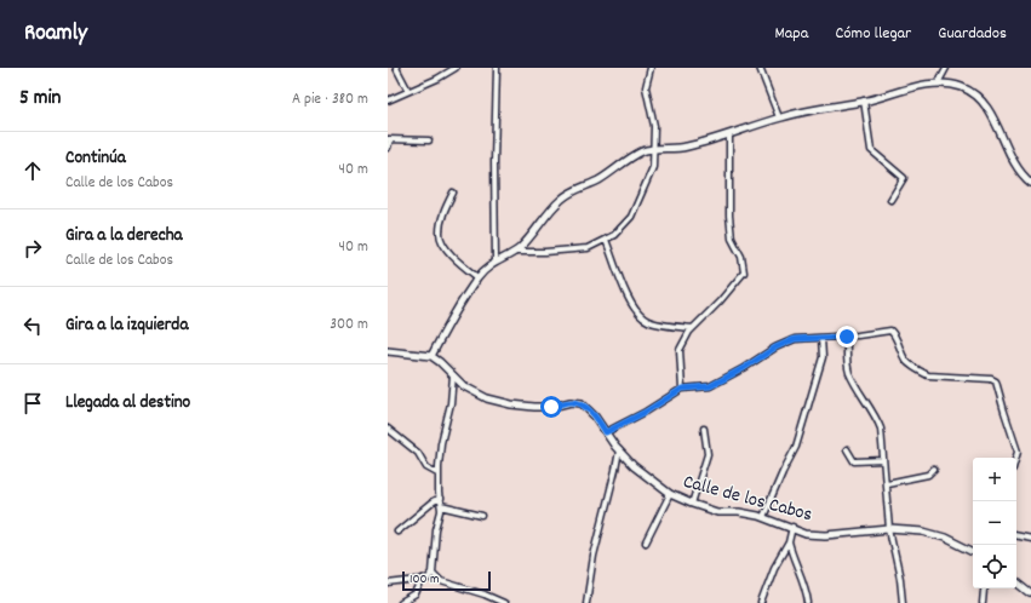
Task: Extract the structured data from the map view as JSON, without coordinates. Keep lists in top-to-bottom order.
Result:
{
  "streets": {
    "street": ["Calle de los Cabos"]
  },
  "scale_bar": "100 m",
  "page": {
    "header": "Roamly",
    "nav": ["Mapa", "Cómo llegar", "Guardados"],
    "heading": ["5 min", "A pie · 380 m"],
    "list": [
      ["Continúa", "Calle de los Cabos", "40 m"],
      ["Gira a la derecha", "Calle de los Cabos", "40 m"],
      ["Gira a la izquierda", "300 m"],
      "Llegada al destino"
    ],
    "map_buttons": ["+", "−"],
    "scale": "100 m"
  }
}
